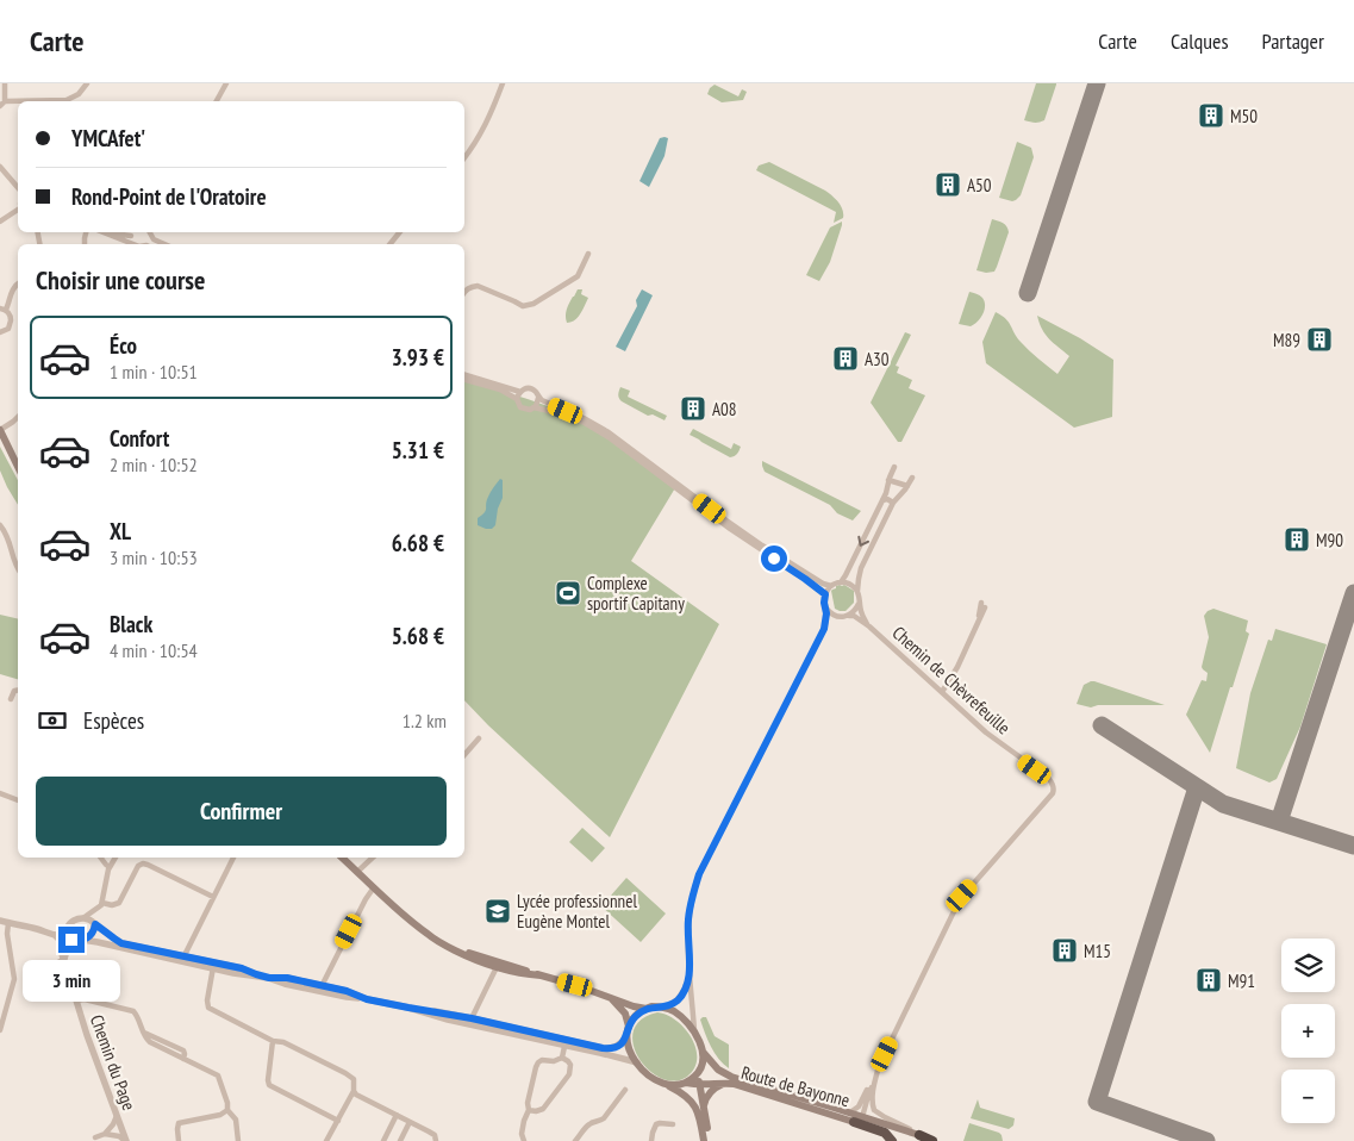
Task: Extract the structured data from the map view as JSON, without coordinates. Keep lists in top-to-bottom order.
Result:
{
  "streets": {
    "main road": ["Route de Bayonne"],
    "street": ["Chemin de Chèvrefeuille", "Chemin du Page"]
  },
  "crossings": [
    ["Chemin de Chèvrefeuille", "Route de Bayonne"]
  ],
  "places": {
    "building": [
      "M50",
      "A50",
      "M89",
      "A30",
      "A08",
      "M90",
      "M15",
      "M91"
    ],
    "sports": ["Complexe sportif Capitany"],
    "school or university": ["Lycée professionnel Eugène Montel"]
  },
  "page": {
    "header": "Carte",
    "nav": ["Carte", "Calques", "Partager"],
    "banner": ["YMCAfet'", "Rond-Point de l'Oratoire"],
    "heading": "Choisir une course",
    "list": [
      {
        "name": "Éco",
        "note": "1 min · 10:51",
        "value": "3.93 €"
      },
      {
        "name": "Confort",
        "note": "2 min · 10:52",
        "value": "5.31 €"
      },
      {
        "name": "XL",
        "note": "3 min · 10:53",
        "value": "6.68 €"
      },
      {
        "name": "Black",
        "note": "4 min · 10:54",
        "value": "5.68 €"
      }
    ],
    "pay": ["Espèces", "1.2 km"],
    "buttons": "Confirmer",
    "map_buttons": ["+", "−"],
    "bubble": "3 min"
  }
}
